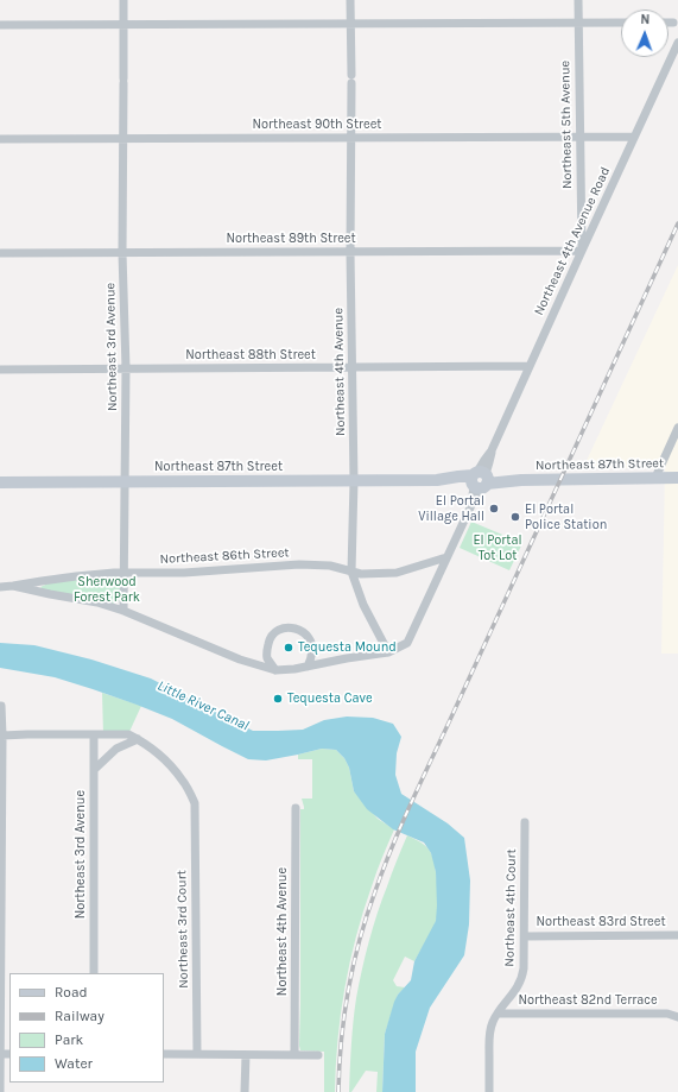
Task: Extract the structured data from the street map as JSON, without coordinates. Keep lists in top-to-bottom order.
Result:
{
  "streets": {
    "street": [
      "Northeast 90th Street",
      "Northeast 5th Avenue",
      "Northeast 89th Street",
      "Northeast 4th Avenue Road",
      "Northeast 3rd Avenue",
      "Northeast 88th Street",
      "Northeast 4th Avenue",
      "Northeast 87th Street",
      "Northeast 86th Street",
      "Northeast 4th Court",
      "Northeast 83rd Street",
      "Northeast 3rd Court",
      "Northeast 82nd Terrace"
    ]
  },
  "crossings": [
    ["Northeast 90th Street", "Northeast 5th Avenue"],
    ["Northeast 90th Street", "Northeast 4th Avenue Road"],
    ["Northeast 90th Street", "Northeast 3rd Avenue"],
    ["Northeast 90th Street", "Northeast 4th Avenue"],
    ["Northeast 5th Avenue", "Northeast 89th Street"],
    ["Northeast 5th Avenue", "Northeast 4th Avenue Road"],
    ["Northeast 89th Street", "Northeast 4th Avenue Road"],
    ["Northeast 89th Street", "Northeast 3rd Avenue"],
    ["Northeast 89th Street", "Northeast 4th Avenue"],
    ["Northeast 4th Avenue Road", "Northeast 88th Street"],
    ["Northeast 4th Avenue Road", "Northeast 4th Avenue"],
    ["Northeast 4th Avenue Road", "Northeast 87th Street"],
    ["Northeast 4th Avenue Road", "Northeast 86th Street"],
    ["Northeast 3rd Avenue", "Northeast 88th Street"],
    ["Northeast 3rd Avenue", "Northeast 87th Street"],
    ["Northeast 3rd Avenue", "Northeast 86th Street"],
    ["Northeast 88th Street", "Northeast 4th Avenue"],
    ["Northeast 4th Avenue", "Northeast 87th Street"],
    ["Northeast 4th Avenue", "Northeast 86th Street"],
    ["Northeast 4th Court", "Northeast 83rd Street"],
    ["Northeast 4th Court", "Northeast 82nd Terrace"]
  ],
  "water": ["Little River Canal"],
  "parks": ["El Portal Tot Lot", "Sherwood Forest Park"],
  "places": [
    "El Portal Village Hall",
    "El Portal Police Station",
    "Tequesta Mound",
    "Tequesta Cave"
  ],
  "legend": [
    "Road",
    "Railway",
    "Park",
    "Water"
  ],
  "north": "top"
}
